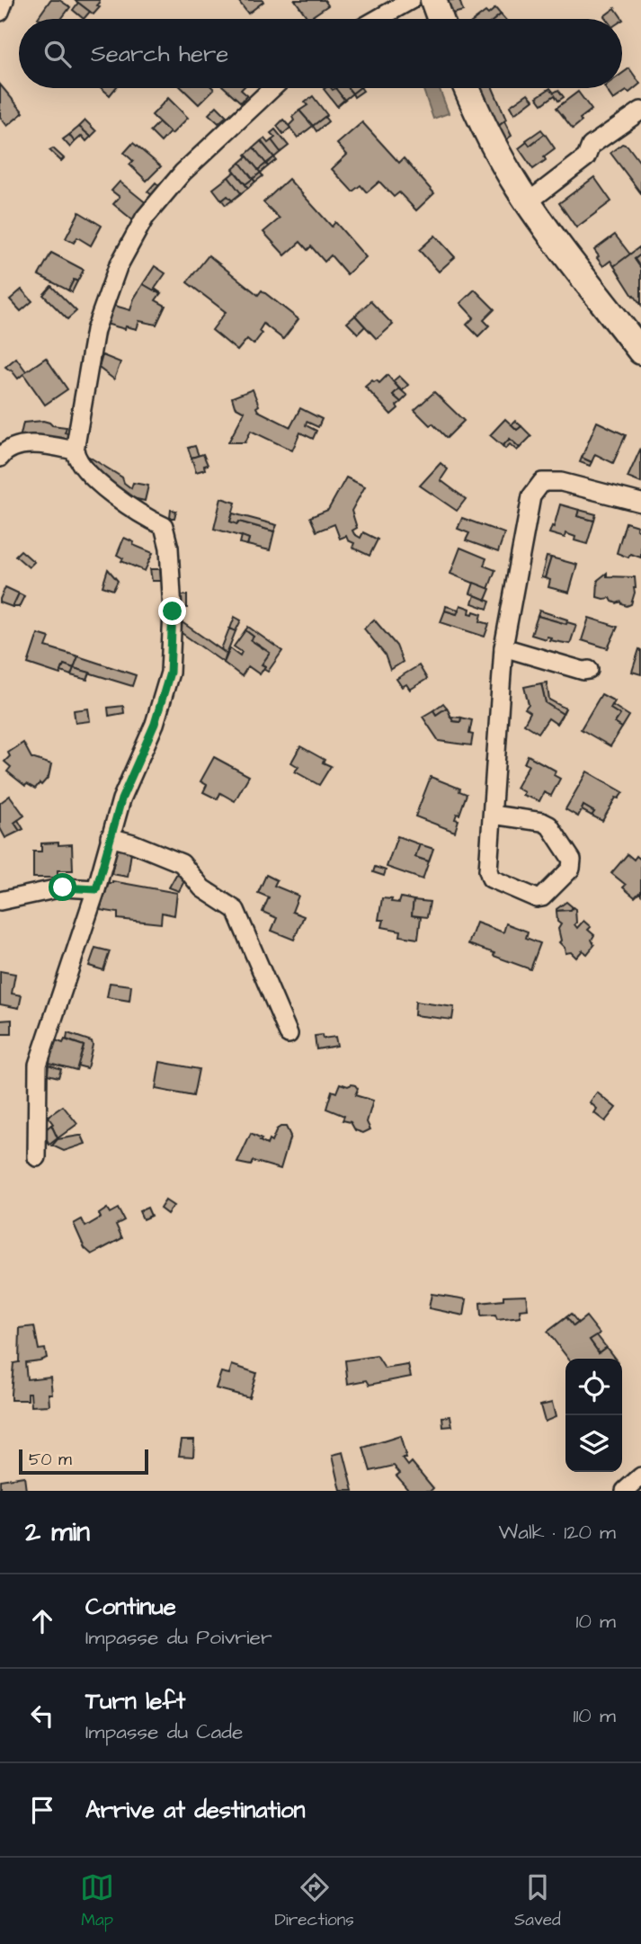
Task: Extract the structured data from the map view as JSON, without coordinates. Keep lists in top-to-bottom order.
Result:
{
  "scale_bar": "50 m",
  "page": {
    "search": "Search here",
    "scale": "50 m",
    "heading": ["2 min", "Walk · 120 m"],
    "list": [
      ["Continue", "Impasse du Poivrier", "10 m"],
      ["Turn left", "Impasse du Cade", "110 m"],
      "Arrive at destination"
    ],
    "nav": ["Map", "Directions", "Saved"]
  }
}
